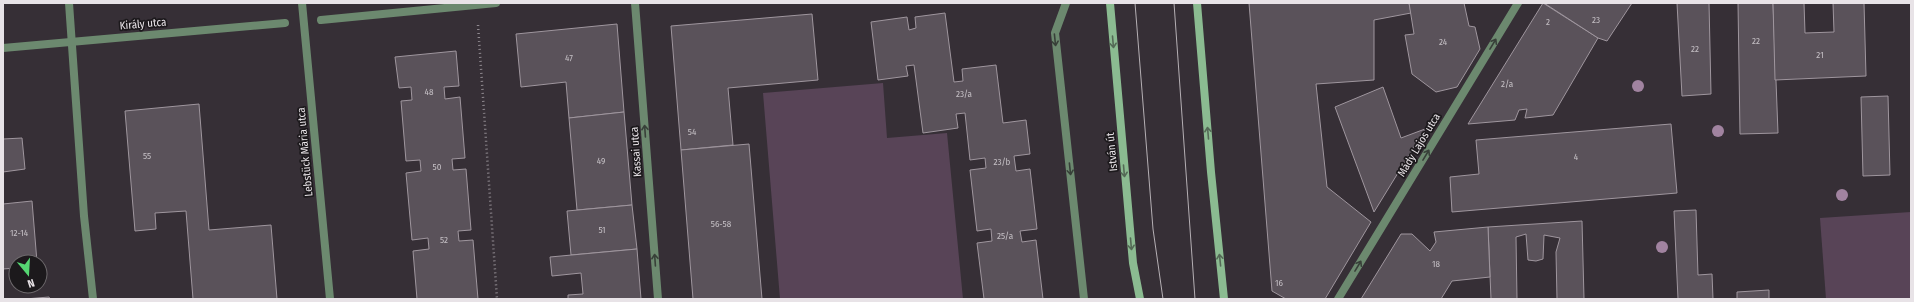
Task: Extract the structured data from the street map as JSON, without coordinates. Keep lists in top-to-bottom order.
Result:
{
  "streets": {
    "street": [
      "Király utca",
      "Mády Lajos utca",
      "Lebstück Mária utca",
      "Kassai utca",
      "István út"
    ]
  },
  "one_way": ["Mády Lajos utca", "Kassai utca"],
  "house_numbers": [
    "23",
    "2",
    "22",
    "24",
    "22",
    "21",
    "47",
    "2/a",
    "48",
    "23/a",
    "54",
    "55",
    "4",
    "49",
    "23/b",
    "50",
    "56-58",
    "51",
    "12-14",
    "25/a",
    "52",
    "18",
    "16"
  ],
  "north": "bottom"
}
